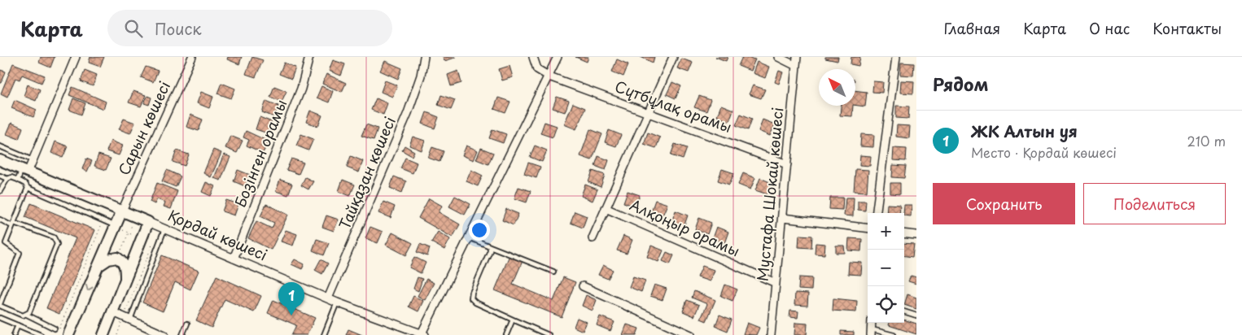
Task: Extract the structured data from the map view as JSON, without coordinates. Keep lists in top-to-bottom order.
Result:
{
  "streets": {
    "street": [
      "Cүтбұлақ орамы",
      "Сарын көшесі",
      "Бозінген орамы",
      "Тайқазан көшесі",
      "Мустафа Шокай көшесі",
      "Алқоңыр орамы",
      "Қордай көшесі"
    ]
  },
  "crossings": [
    ["Cүтбұлақ орамы", "Мустафа Шокай көшесі"],
    ["Сарын көшесі", "Қордай көшесі"],
    ["Бозінген орамы", "Қордай көшесі"],
    ["Тайқазан көшесі", "Қордай көшесі"],
    ["Мустафа Шокай көшесі", "Алқоңыр орамы"]
  ],
  "north": "top left",
  "page": {
    "header": "Карта",
    "search": "Поиск",
    "nav": [
      "Главная",
      "Карта",
      "О нас",
      "Контакты"
    ],
    "heading": "Рядом",
    "list": [
      {
        "mark": "1",
        "name": "ЖК Алтын уя",
        "note": "Место · Қордай көшесі",
        "value": "210 m"
      }
    ],
    "buttons": ["Сохранить", "Поделиться"],
    "map_buttons": ["+", "−"],
    "pins": "1"
  }
}
